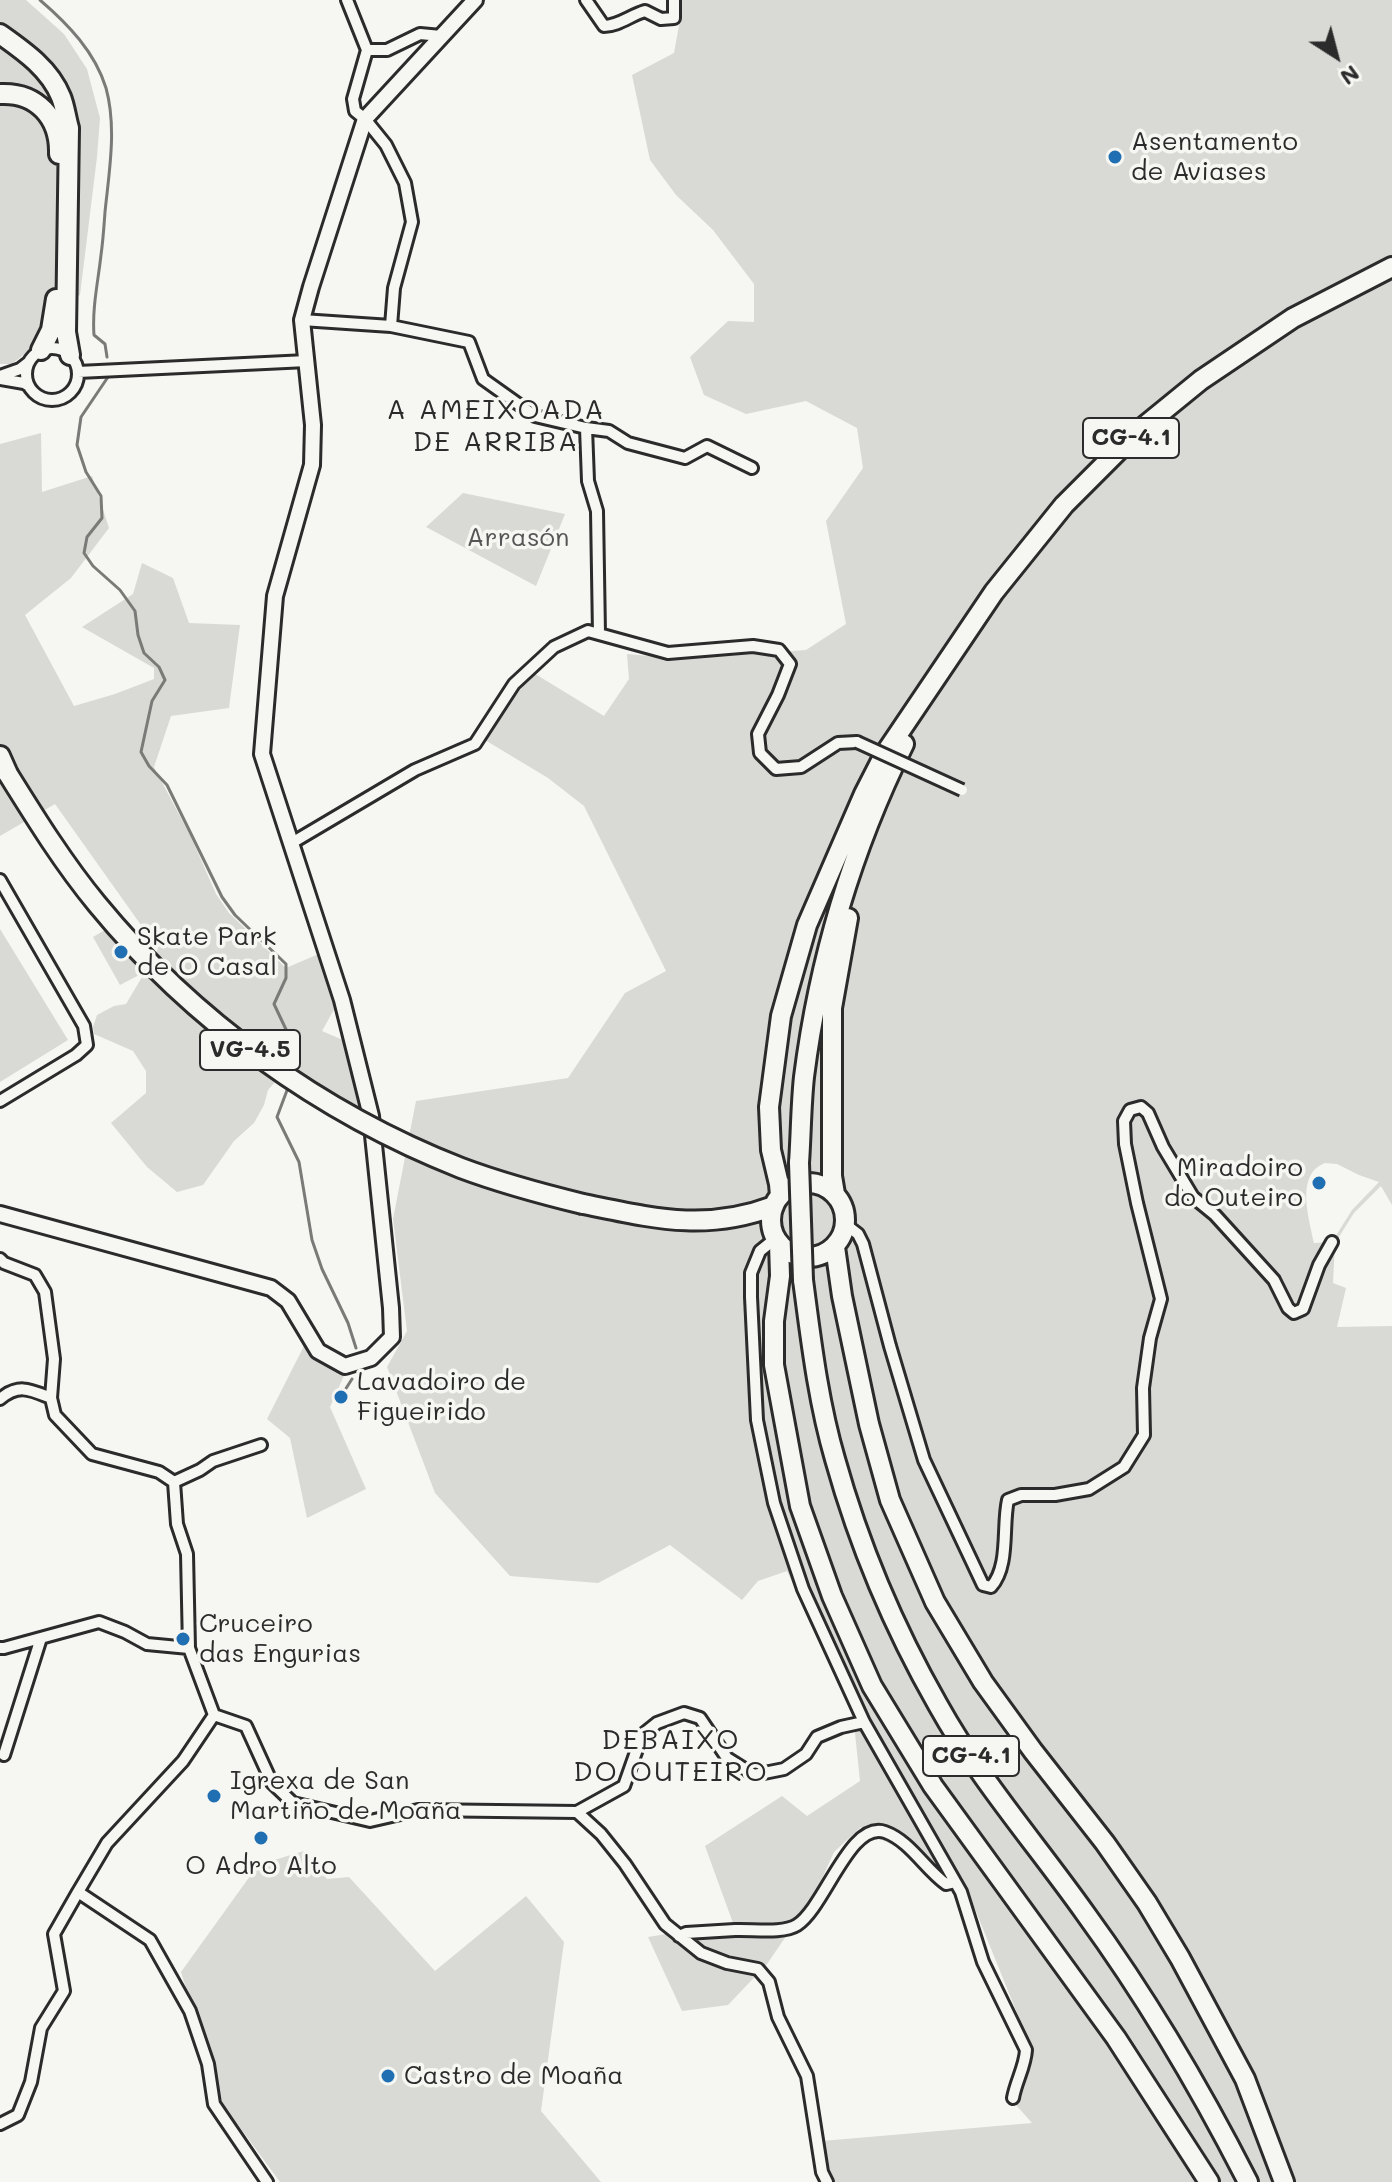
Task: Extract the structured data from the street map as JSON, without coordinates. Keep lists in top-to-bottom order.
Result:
{
  "streets": {
    "highway": ["CG-4.1", "VG-4.5"]
  },
  "districts": ["A AMEIXOADA DE ARRIBA", "DEBAIXO DO OUTEIRO"],
  "parks": ["Arrasón"],
  "places": [
    "Asentamento de Aviases",
    "Skate Park de O Casal",
    "Miradoiro do Outeiro",
    "Lavadoiro de Figueirido",
    "Cruceiro das Engurias",
    "Igrexa de San Martiño de Moaña",
    "O Adro Alto",
    "Castro de Moaña"
  ],
  "north": "bottom right"
}
